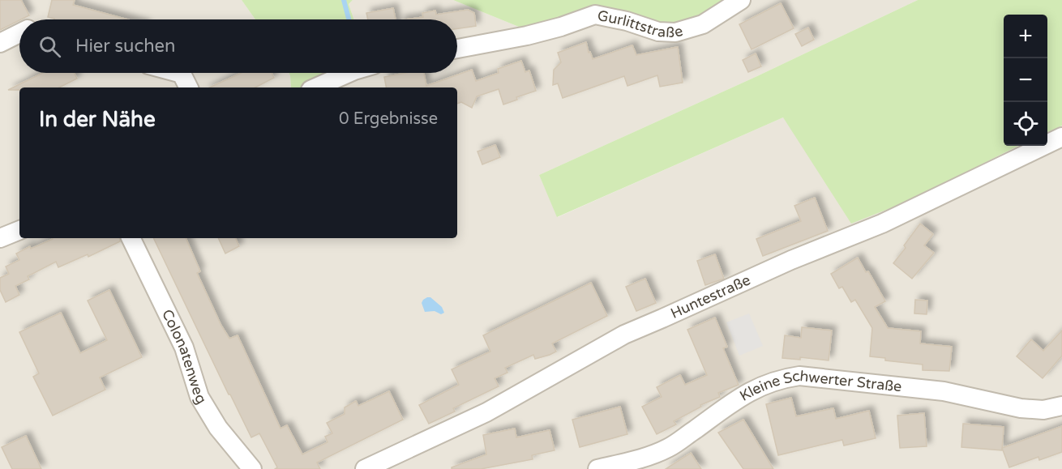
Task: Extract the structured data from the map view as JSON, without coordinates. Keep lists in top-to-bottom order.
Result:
{
  "streets": {
    "street": [
      "Gurlittstraße",
      "Huntestraße",
      "Colonatenweg",
      "Kleine Schwerter Straße"
    ]
  },
  "page": {
    "map_buttons": ["+", "−"],
    "search": "Hier suchen",
    "heading": ["In der Nähe", "0 Ergebnisse"]
  }
}
